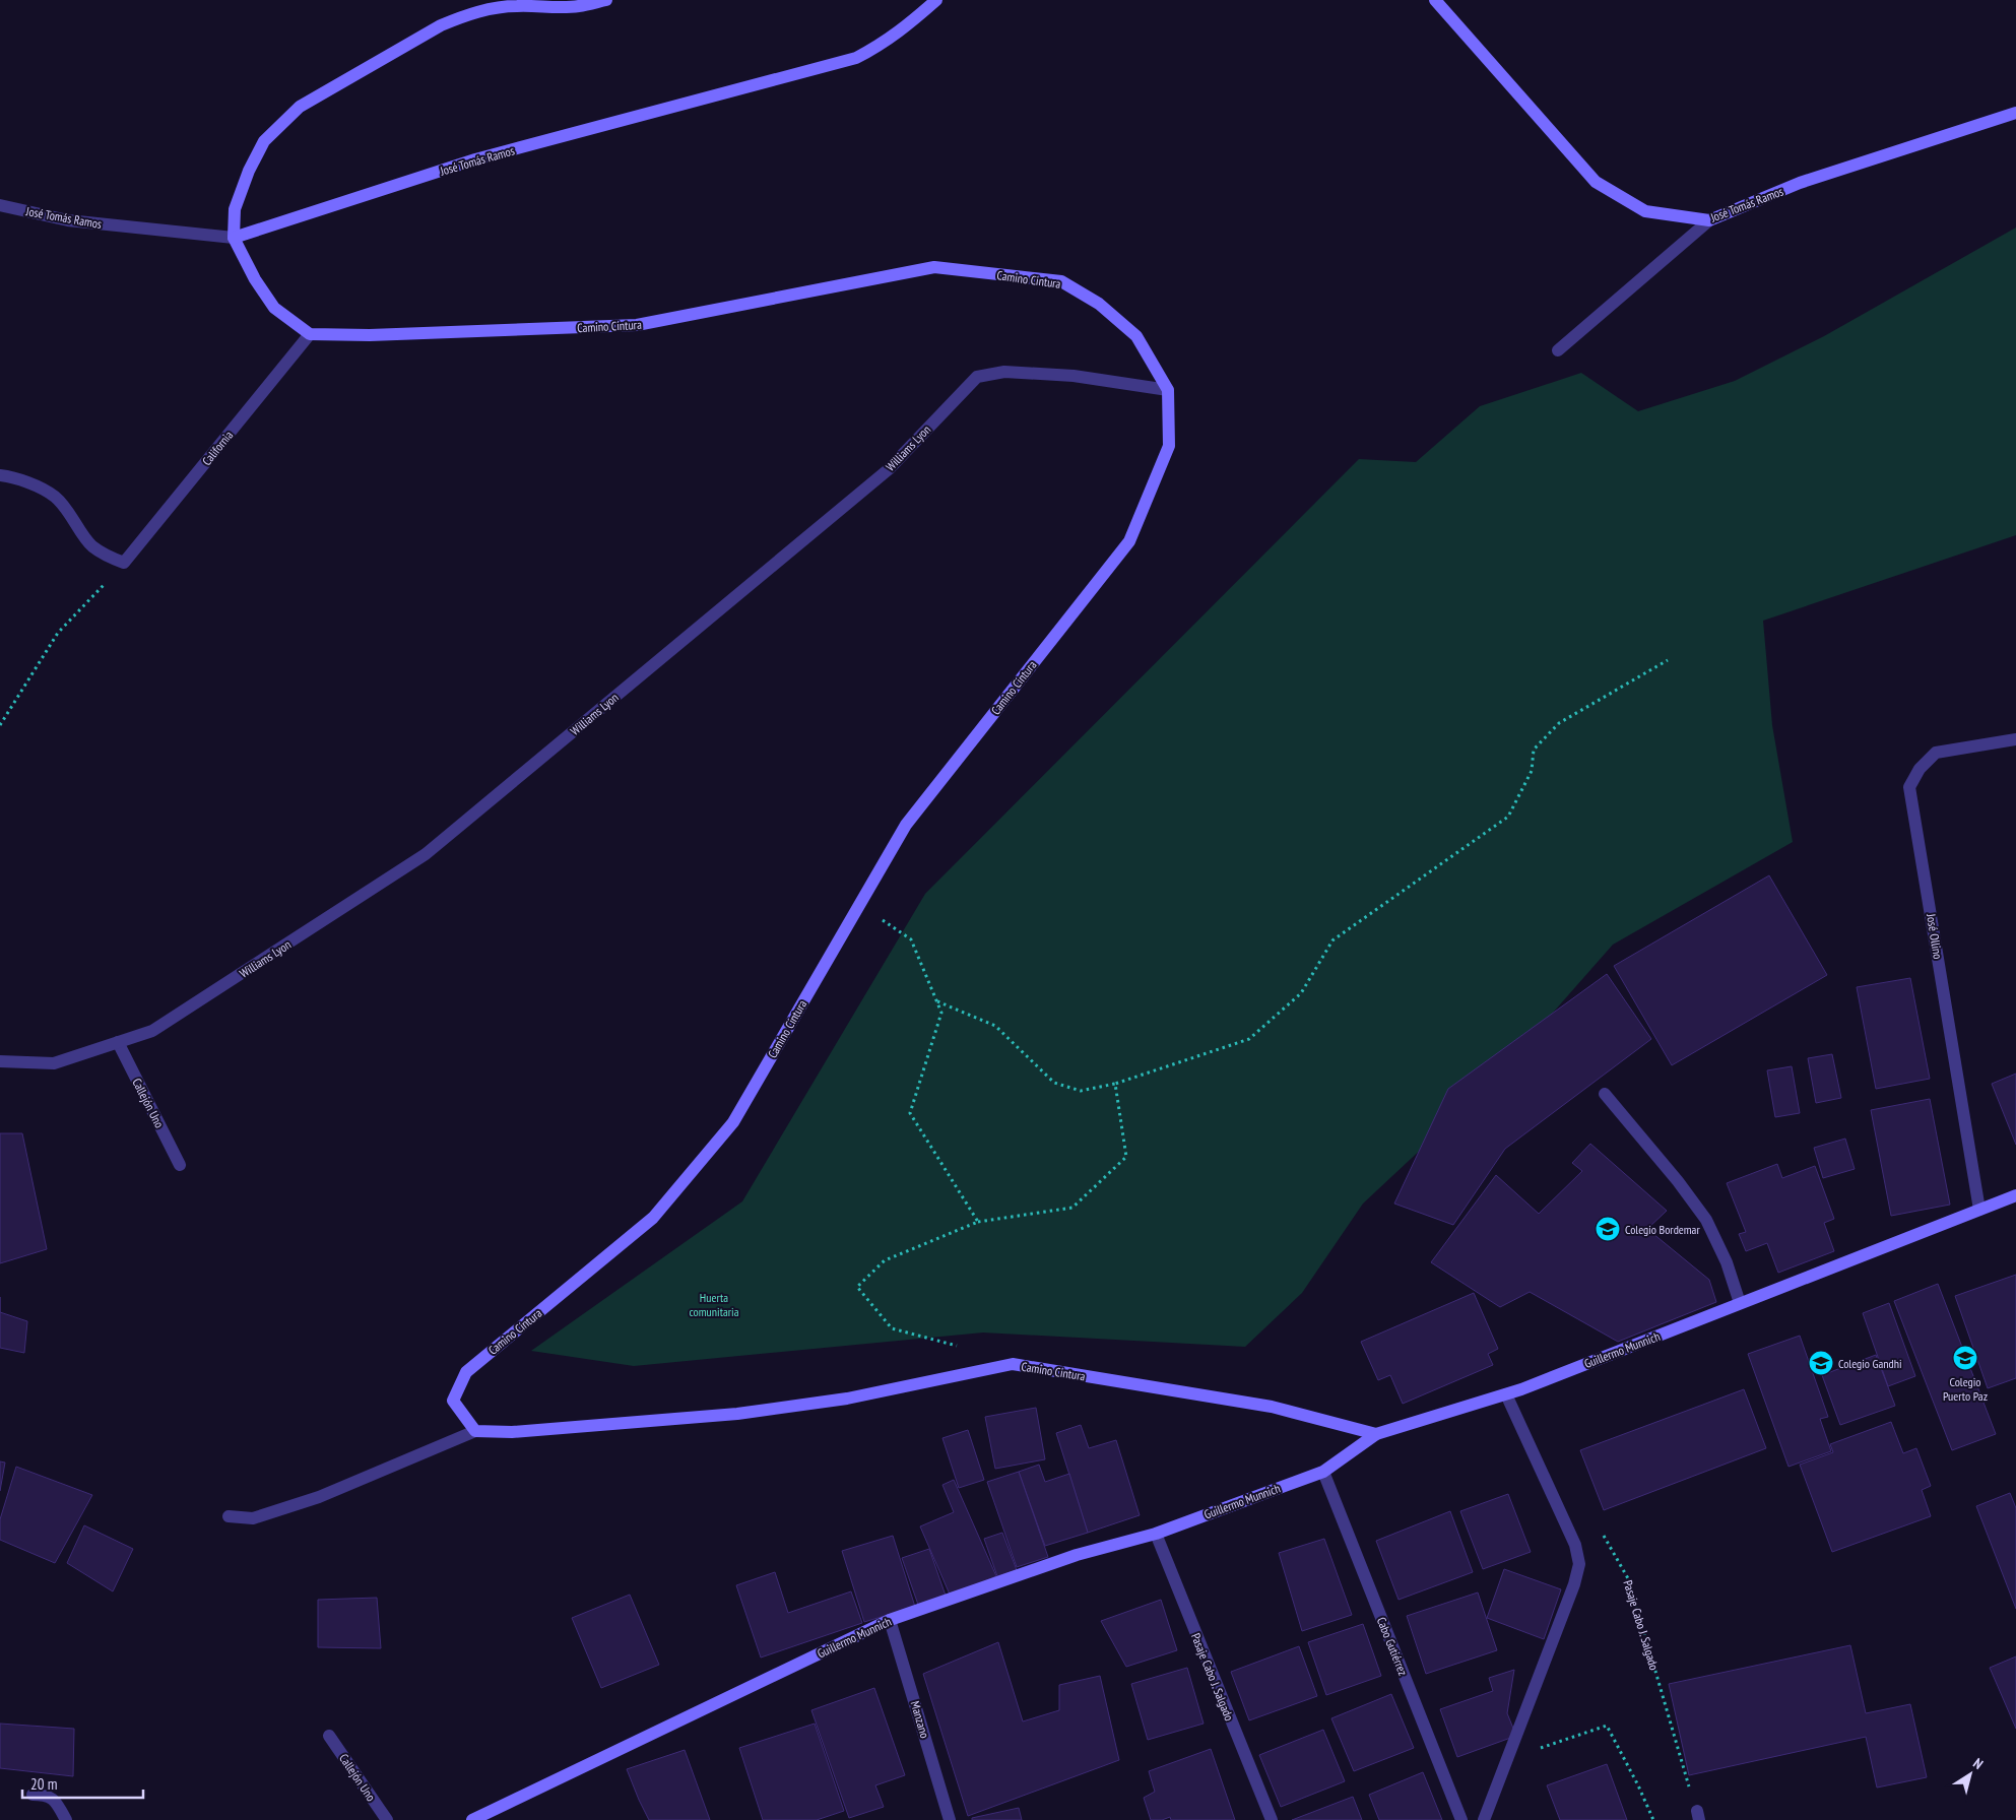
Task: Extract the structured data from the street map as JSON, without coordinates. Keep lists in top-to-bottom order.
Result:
{
  "streets": {
    "main road": ["José Tomás Ramos", "Camino Cintura", "Guillermo Munnich"],
    "street": [
      "California",
      "Williams Lyon",
      "José Ollino",
      "Callejón Uno",
      "Pasaje Cabo J. Salgado",
      "Cabo Gutiérrez",
      "Manzano"
    ]
  },
  "crossings": [
    ["Camino Cintura", "California"],
    ["Camino Cintura", "Williams Lyon"],
    ["Camino Cintura", "Guillermo Munnich"],
    ["Williams Lyon", "Callejón Uno"],
    ["José Ollino", "Guillermo Munnich"],
    ["Guillermo Munnich", "Pasaje Cabo J. Salgado"],
    ["Guillermo Munnich", "Cabo Gutiérrez"],
    ["Guillermo Munnich", "Manzano"]
  ],
  "parks": ["Huerta comunitaria"],
  "places": {
    "school or university": ["Colegio Bordemar", "Colegio Puerto Paz", "Colegio Gandhi"]
  },
  "scale_bar": "20 m",
  "north": "top right"
}
